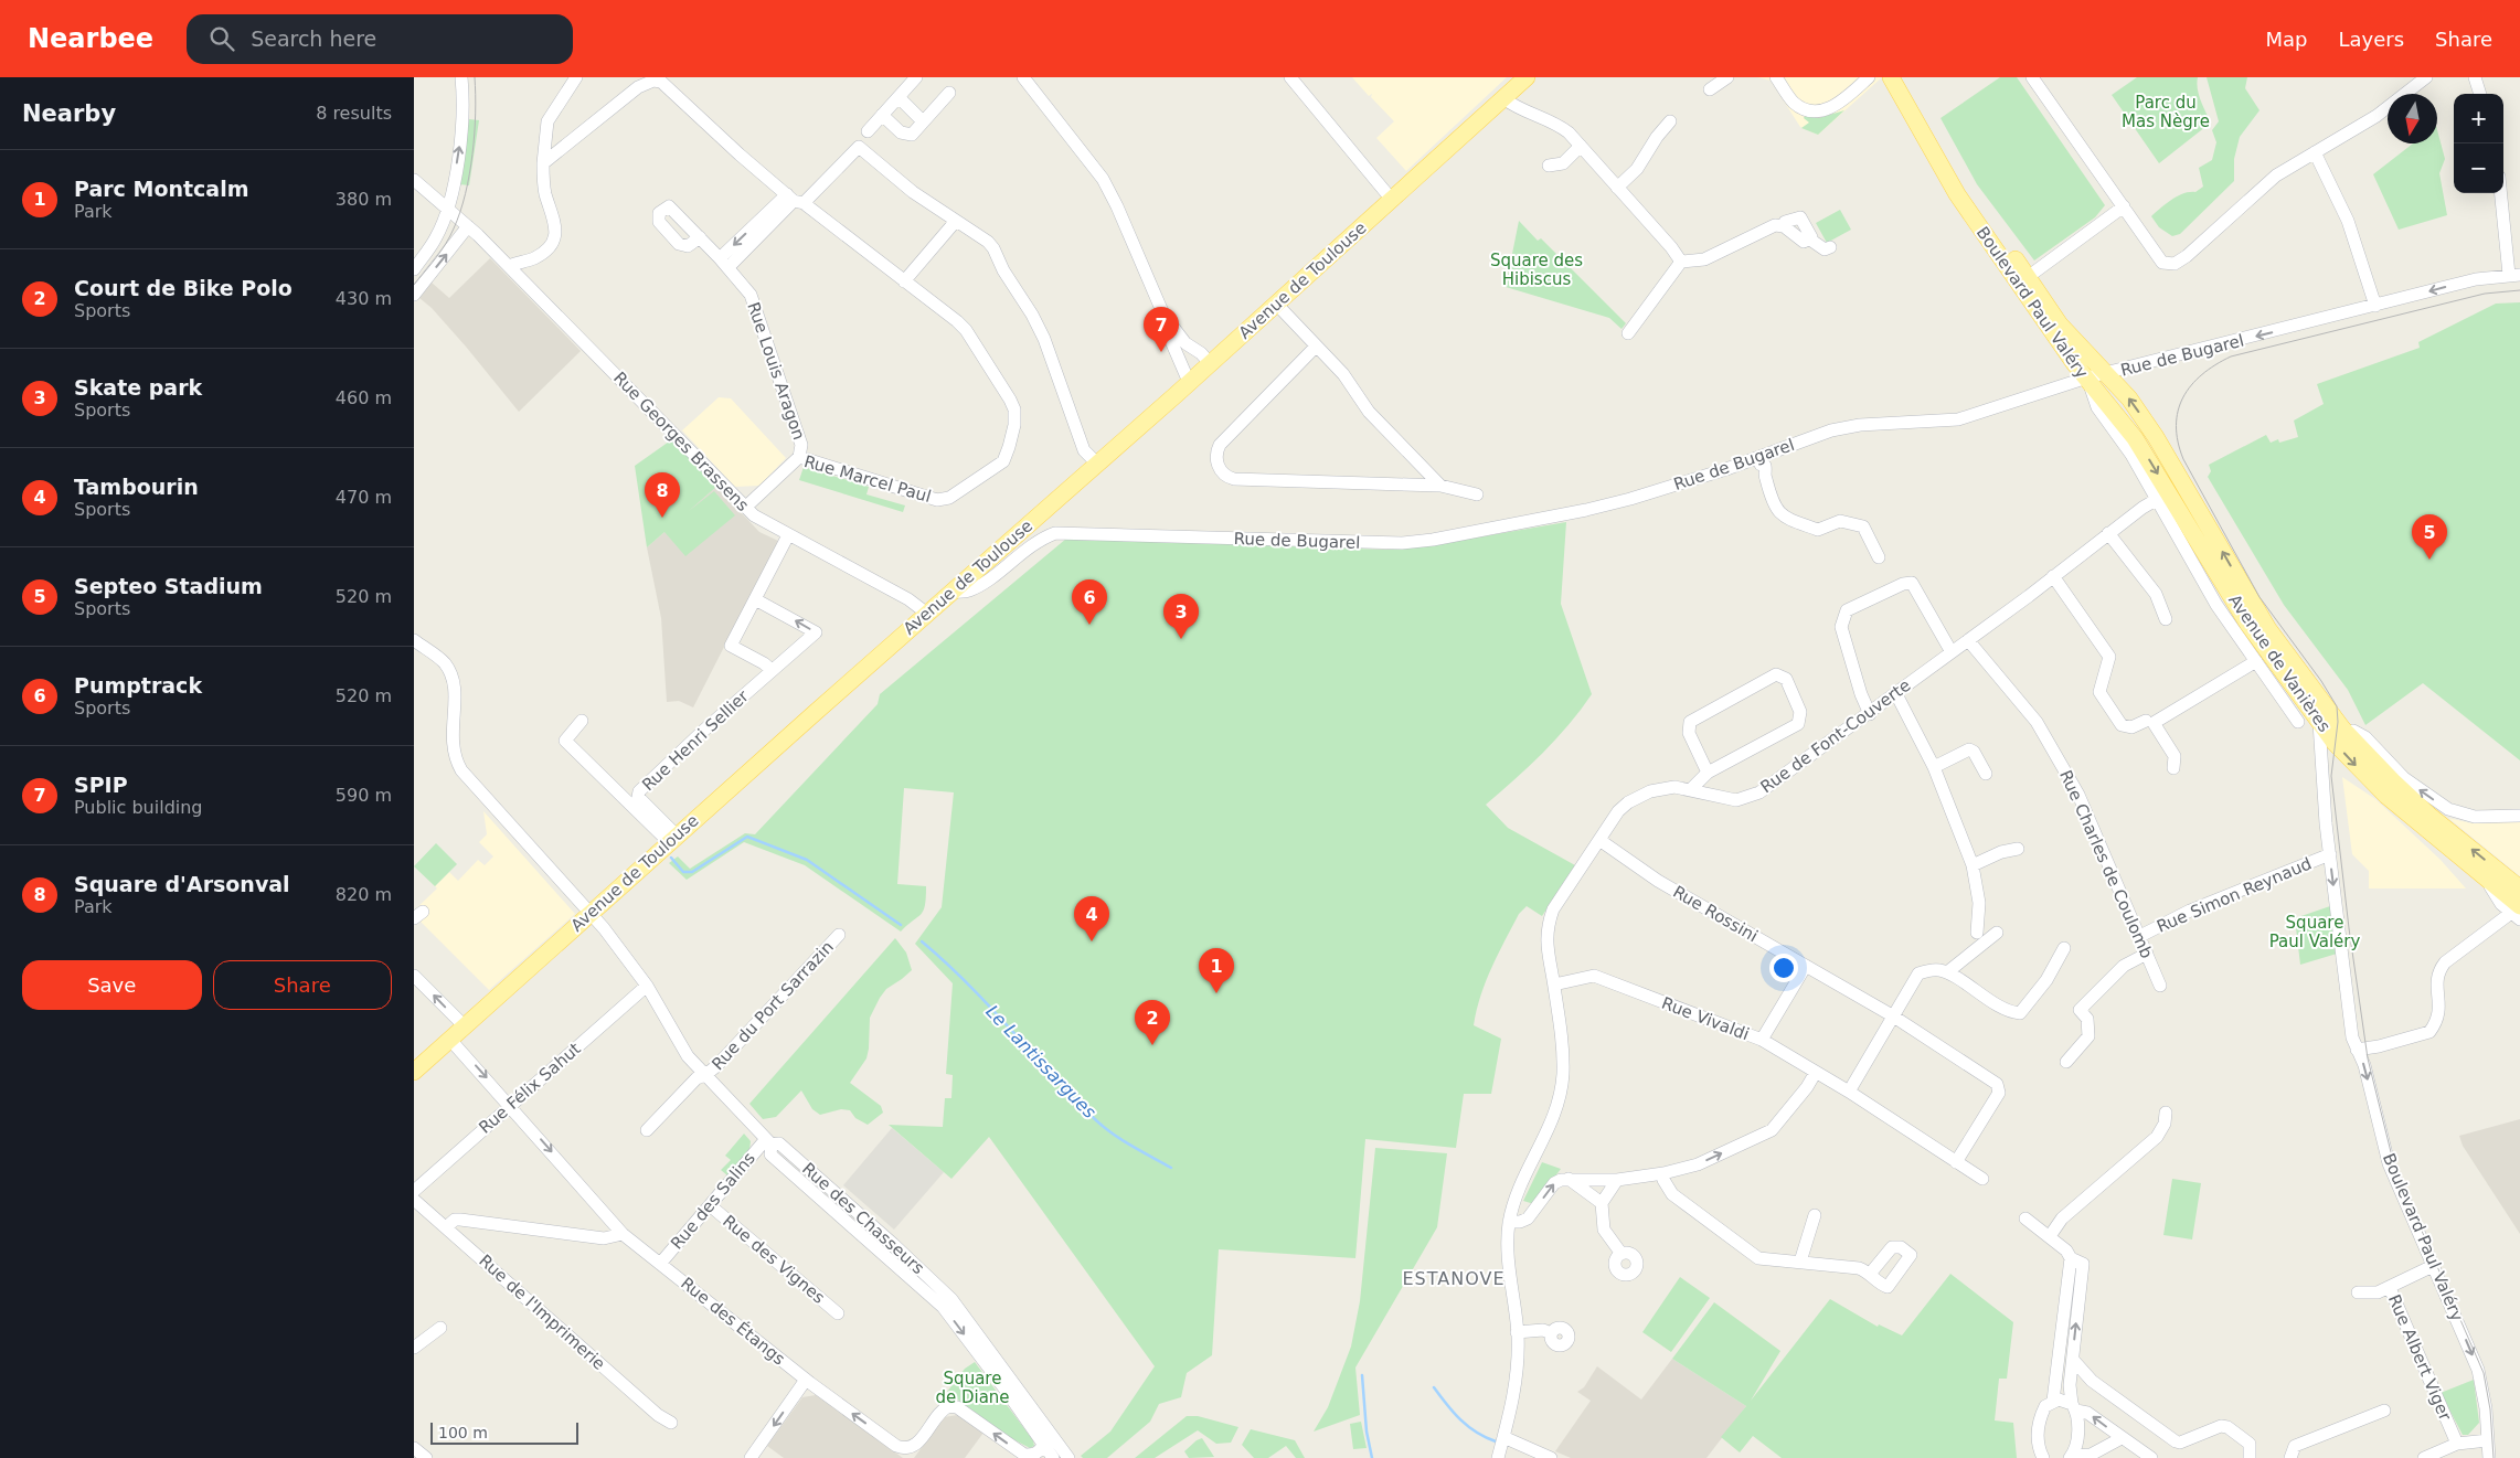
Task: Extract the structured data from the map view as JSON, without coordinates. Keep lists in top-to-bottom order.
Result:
{
  "streets": {
    "main road": ["Avenue de Toulouse", "Boulevard Paul Valéry", "Avenue de Vanières"],
    "street": [
      "Rue de Bugarel",
      "Rue Louis Aragon",
      "Rue Georges Brassens",
      "Rue Marcel Paul",
      "Rue de Font-Couverte",
      "Rue Henri Sellier",
      "Rue Charles de Coulomb",
      "Rue Simon Reynaud",
      "Rue Rossini",
      "Rue du Port Sarrazin",
      "Rue Vivaldi",
      "Rue Félix Sahut",
      "Rue des Salins",
      "Rue des Chasseurs",
      "Rue des Vignes",
      "Rue de l'Imprimerie",
      "Rue des Étangs",
      "Rue Albert Viger"
    ]
  },
  "crossings": [
    ["Avenue de Toulouse", "Rue de Bugarel"],
    ["Avenue de Toulouse", "Rue Georges Brassens"],
    ["Avenue de Toulouse", "Rue Henri Sellier"],
    ["Avenue de Toulouse", "Rue des Chasseurs"],
    ["Avenue de Toulouse", "Rue des Étangs"],
    ["Boulevard Paul Valéry", "Rue de Bugarel"],
    ["Boulevard Paul Valéry", "Avenue de Vanières"],
    ["Boulevard Paul Valéry", "Rue de Font-Couverte"],
    ["Boulevard Paul Valéry", "Rue Simon Reynaud"],
    ["Boulevard Paul Valéry", "Rue Albert Viger"],
    ["Rue de Bugarel", "Avenue de Vanières"],
    ["Rue Louis Aragon", "Rue Marcel Paul"],
    ["Rue Georges Brassens", "Rue Marcel Paul"],
    ["Rue de Font-Couverte", "Rue Charles de Coulomb"],
    ["Rue de Font-Couverte", "Rue Rossini"],
    ["Rue de Font-Couverte", "Rue Vivaldi"],
    ["Rue Charles de Coulomb", "Rue Simon Reynaud"],
    ["Rue Rossini", "Rue Vivaldi"],
    ["Rue du Port Sarrazin", "Rue des Chasseurs"],
    ["Rue Félix Sahut", "Rue des Chasseurs"],
    ["Rue Félix Sahut", "Rue des Étangs"],
    ["Rue des Salins", "Rue des Chasseurs"],
    ["Rue des Salins", "Rue des Vignes"],
    ["Rue des Salins", "Rue des Étangs"],
    ["Rue des Chasseurs", "Rue des Étangs"]
  ],
  "districts": ["ESTANOVE"],
  "water": ["Le Lantissargues"],
  "parks": [
    "Parc du Mas Nègre",
    "Square des Hibiscus",
    "Square Paul Valéry",
    "Square de Diane"
  ],
  "scale_bar": "100 m",
  "north": "bottom",
  "page": {
    "header": "Nearbee",
    "search": "Search here",
    "nav": ["Map", "Layers", "Share"],
    "heading": ["Nearby", "8 results"],
    "map_buttons": ["+", "−"],
    "list": [
      {
        "mark": "1",
        "name": "Parc Montcalm",
        "note": "Park",
        "value": "380 m"
      },
      {
        "mark": "2",
        "name": "Court de Bike Polo",
        "note": "Sports",
        "value": "430 m"
      },
      {
        "mark": "3",
        "name": "Skate park",
        "note": "Sports",
        "value": "460 m"
      },
      {
        "mark": "4",
        "name": "Tambourin",
        "note": "Sports",
        "value": "470 m"
      },
      {
        "mark": "5",
        "name": "Septeo Stadium",
        "note": "Sports",
        "value": "520 m"
      },
      {
        "mark": "6",
        "name": "Pumptrack",
        "note": "Sports",
        "value": "520 m"
      },
      {
        "mark": "7",
        "name": "SPIP",
        "note": "Public building",
        "value": "590 m"
      },
      {
        "mark": "8",
        "name": "Square d'Arsonval",
        "note": "Park",
        "value": "820 m"
      }
    ],
    "pins": [
      "7",
      "8",
      "5",
      "6",
      "3",
      "4",
      "1",
      "2"
    ],
    "buttons": ["Save", "Share"],
    "scale": "100 m"
  }
}
